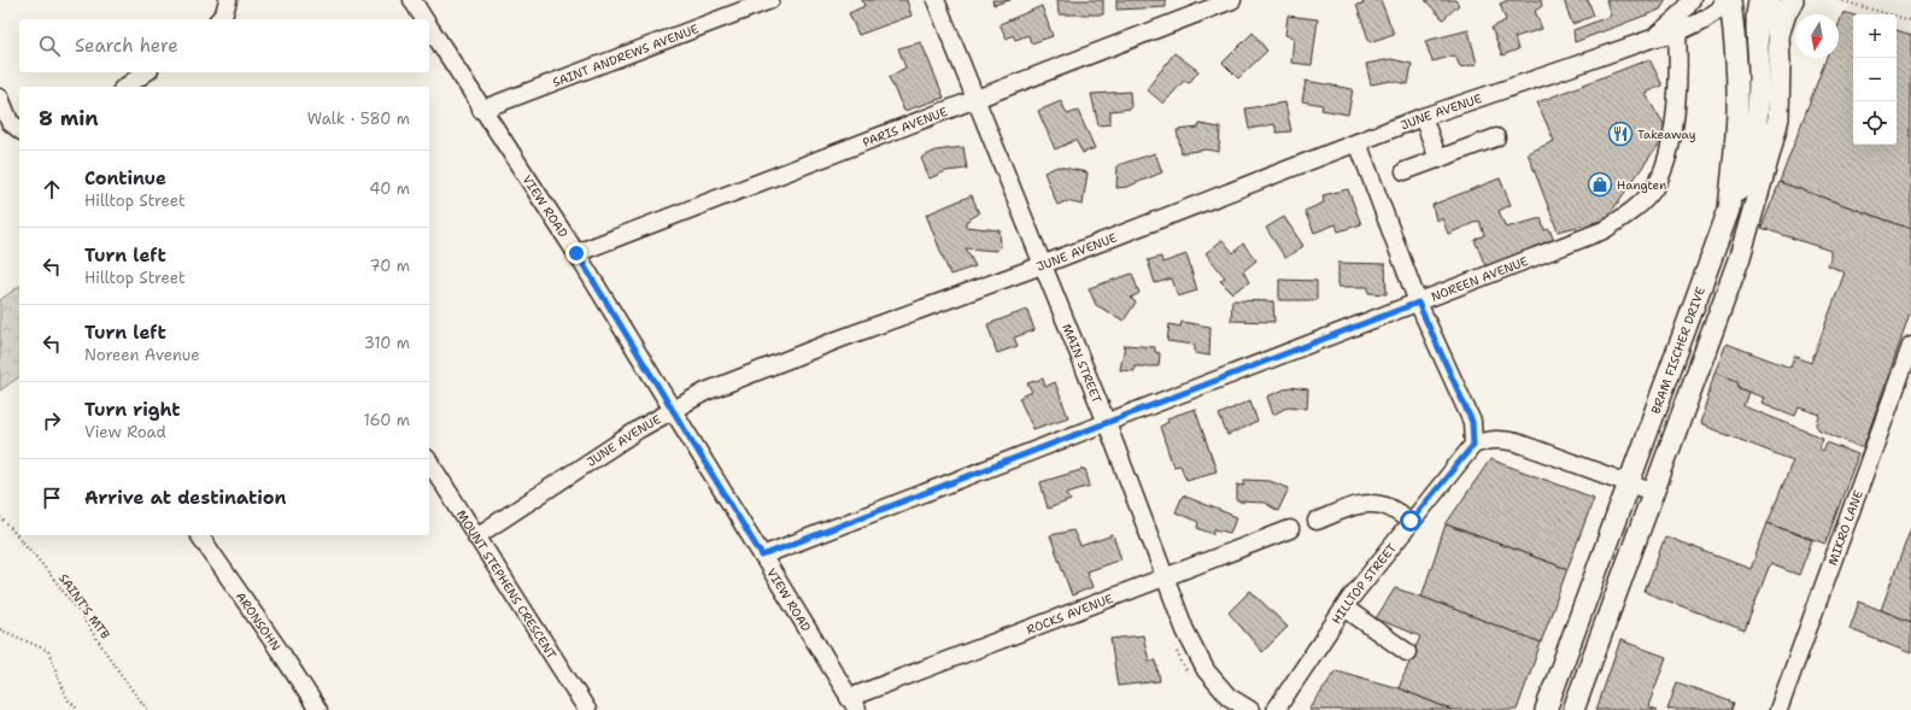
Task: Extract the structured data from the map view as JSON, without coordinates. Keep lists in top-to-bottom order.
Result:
{
  "streets": {
    "main road": ["BRAM FISCHER DRIVE"],
    "street": [
      "SAINT ANDREWS AVENUE",
      "JUNE AVENUE",
      "PARIS AVENUE",
      "VIEW ROAD",
      "NOREEN AVENUE",
      "MAIN STREET",
      "MIKRO LANE",
      "MOUNT STEPHENS CRESCENT",
      "HILLTOP STREET",
      "ROCKS AVENUE",
      "ARONSOHN"
    ],
    "path": ["SAINT'S MTB"]
  },
  "crossings": [
    ["SAINT ANDREWS AVENUE", "VIEW ROAD"],
    ["JUNE AVENUE", "VIEW ROAD"],
    ["JUNE AVENUE", "NOREEN AVENUE"],
    ["JUNE AVENUE", "BRAM FISCHER DRIVE"],
    ["JUNE AVENUE", "MAIN STREET"],
    ["JUNE AVENUE", "MOUNT STEPHENS CRESCENT"],
    ["PARIS AVENUE", "VIEW ROAD"],
    ["PARIS AVENUE", "MAIN STREET"],
    ["VIEW ROAD", "NOREEN AVENUE"],
    ["VIEW ROAD", "ROCKS AVENUE"],
    ["NOREEN AVENUE", "MAIN STREET"],
    ["MAIN STREET", "ROCKS AVENUE"]
  ],
  "places": {
    "restaurant": ["Takeaway"],
    "shop": ["Hangten"]
  },
  "north": "bottom",
  "page": {
    "map_buttons": ["+", "−"],
    "search": "Search here",
    "heading": ["8 min", "Walk · 580 m"],
    "list": [
      ["Continue", "Hilltop Street", "40 m"],
      ["Turn left", "Hilltop Street", "70 m"],
      ["Turn left", "Noreen Avenue", "310 m"],
      ["Turn right", "View Road", "160 m"],
      "Arrive at destination"
    ]
  }
}
